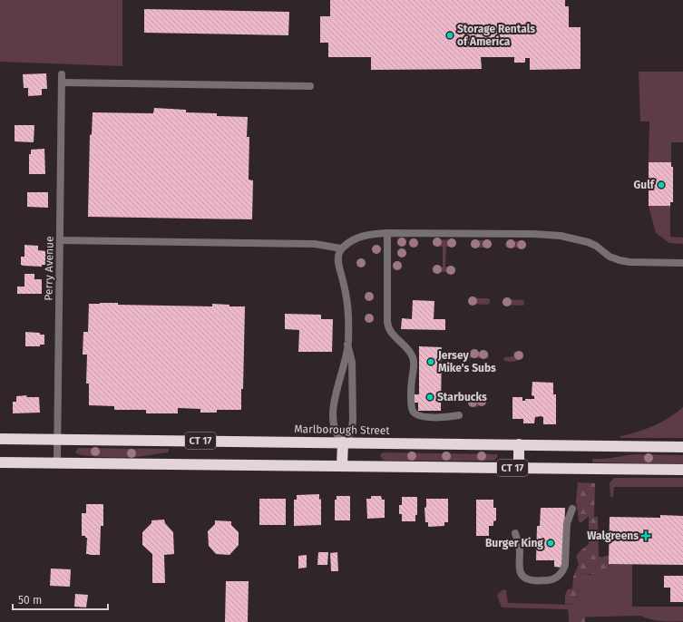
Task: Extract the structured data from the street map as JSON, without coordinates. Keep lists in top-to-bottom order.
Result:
{
  "streets": {
    "highway": ["Marlborough Street", "CT 17"],
    "street": ["Perry Avenue"]
  },
  "crossings": [
    ["Perry Avenue", "Marlborough Street"],
    ["Perry Avenue", "CT 17"]
  ],
  "places": {
    "other": [
      "Storage Rentals of America",
      "Gulf",
      "Jersey Mike's Subs",
      "Starbucks",
      "Burger King"
    ],
    "health": ["Walgreens"]
  },
  "scale_bar": "50 m"
}
